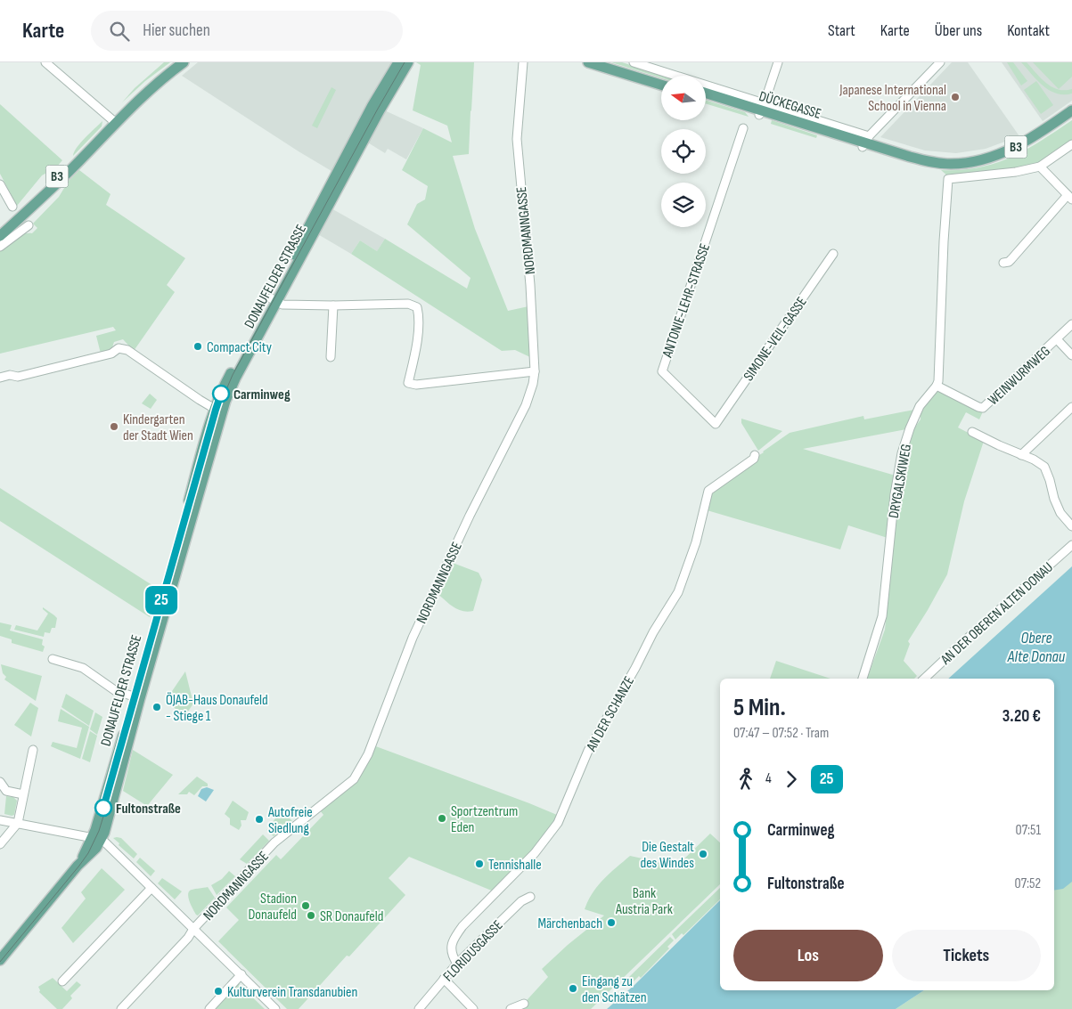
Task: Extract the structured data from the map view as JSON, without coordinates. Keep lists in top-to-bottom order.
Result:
{
  "streets": {
    "main road": ["DÜCKEGASSE", "B3", "DONAUFELDER STRASSE"],
    "street": [
      "NORDMANNGASSE",
      "ANTONIE-LEHR-STRASSE",
      "SIMONE-VEIL-GASSE",
      "WEINWURMWEG",
      "DRYGALSKIWEG",
      "AN DER OBEREN ALTEN DONAU",
      "AN DER SCHANZE",
      "FLORIDUSGASSE"
    ]
  },
  "crossings": [
    ["DÜCKEGASSE", "B3"],
    ["ANTONIE-LEHR-STRASSE", "SIMONE-VEIL-GASSE"],
    ["WEINWURMWEG", "DRYGALSKIWEG"],
    ["AN DER SCHANZE", "FLORIDUSGASSE"]
  ],
  "water": ["Obere Alte Donau"],
  "parks": ["Bank Austria Park"],
  "places": [
    "Japanese International School in Vienna",
    "Compact City",
    "Carminweg",
    "Kindergarten der Stadt Wien",
    "ÖJAB-Haus Donaufeld - Stiege 1",
    "Fultonstraße",
    "Sportzentrum Eden",
    "Autofreie Siedlung",
    "Die Gestalt des Windes",
    "Tennishalle",
    "Stadion Donaufeld",
    "SR Donaufeld",
    "Märchenbach",
    "Eingang zu den Schätzen",
    "Kulturverein Transdanubien"
  ],
  "lines": ["tram line 25"],
  "north": "left",
  "page": {
    "header": "Karte",
    "search": "Hier suchen",
    "nav": [
      "Start",
      "Karte",
      "Über uns",
      "Kontakt"
    ],
    "on_map": "25",
    "heading": ["5 Min.", "07:47 – 07:52 · Tram", "3.20 €"],
    "legs": ["4", "25"],
    "list": [
      {
        "name": "Carminweg",
        "value": "07:51"
      },
      {
        "name": "Fultonstraße",
        "value": "07:52"
      }
    ],
    "buttons": ["Los", "Tickets"]
  }
}
